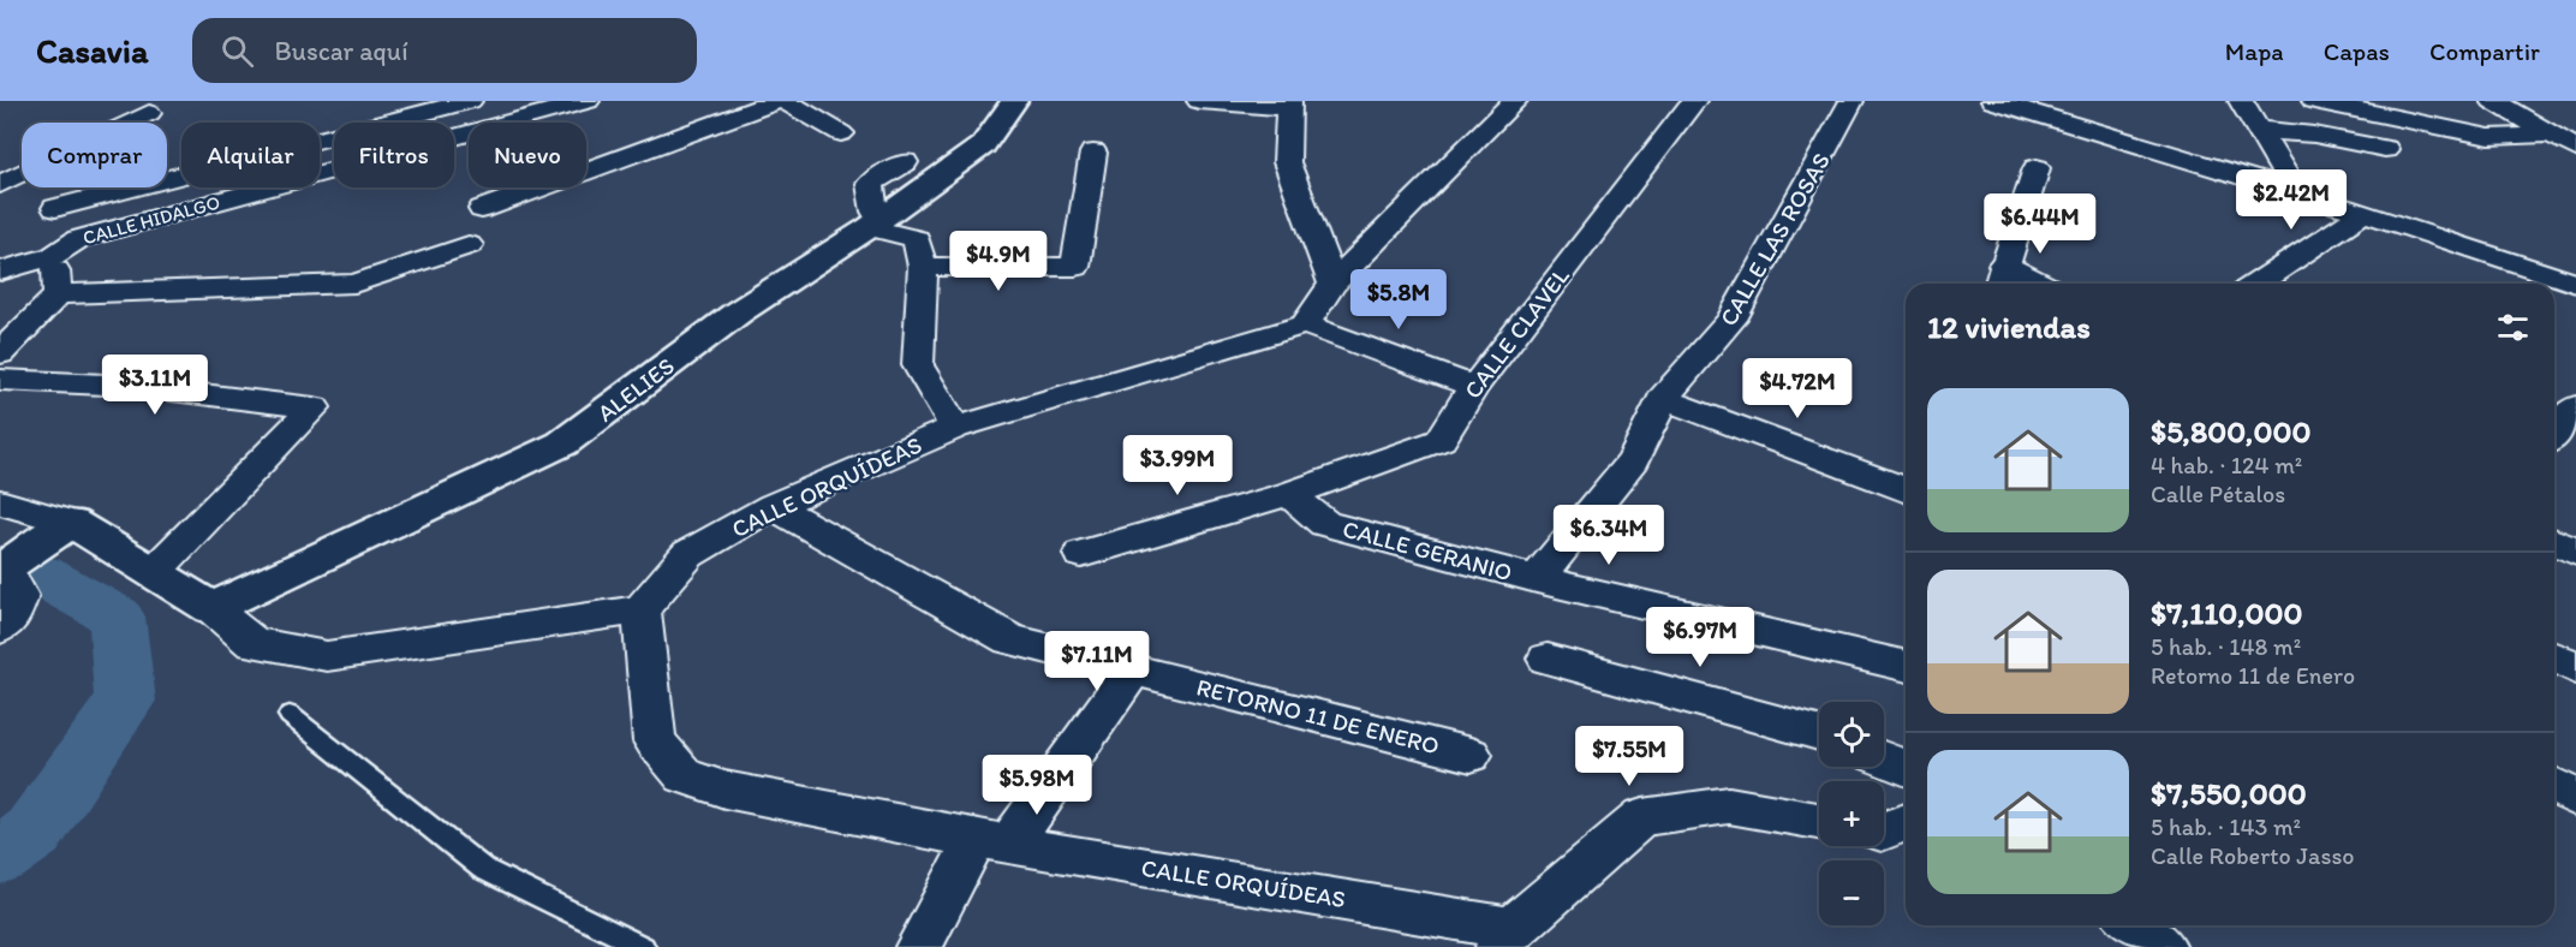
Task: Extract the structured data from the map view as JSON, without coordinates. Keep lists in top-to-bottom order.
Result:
{
  "streets": {
    "street": [
      "CALLE HIDALGO",
      "CALLE LAS ROSAS",
      "CALLE CLAVEL",
      "ALELIES",
      "CALLE ORQUÍDEAS",
      "CALLE GERANIO",
      "RETORNO 11 DE ENERO"
    ]
  },
  "crossings": [
    ["CALLE LAS ROSAS", "CALLE GERANIO"],
    ["CALLE CLAVEL", "CALLE GERANIO"],
    ["CALLE ORQUÍDEAS", "RETORNO 11 DE ENERO"]
  ],
  "page": {
    "header": "Casavia",
    "search": "Buscar aquí",
    "nav": ["Mapa", "Capas", "Compartir"],
    "chip": [
      "Comprar",
      "Alquilar",
      "Filtros",
      "Nuevo"
    ],
    "price": [
      "$2.42M",
      "$6.44M",
      "$4.9M",
      "$5.8M",
      "$3.11M",
      "$4.72M",
      "$3.99M",
      "$6.34M",
      "$6.97M",
      "$7.11M",
      "$7.55M",
      "$5.98M"
    ],
    "heading": "12 viviendas",
    "list": [
      {
        "name": "$5,800,000",
        "note": "4 hab. · 124 m² · Calle Pétalos"
      },
      {
        "name": "$7,110,000",
        "note": "5 hab. · 148 m² · Retorno 11 de Enero"
      },
      {
        "name": "$7,550,000",
        "note": "5 hab. · 143 m² · Calle Roberto Jasso"
      }
    ],
    "map_buttons": ["+", "−"]
  }
}
